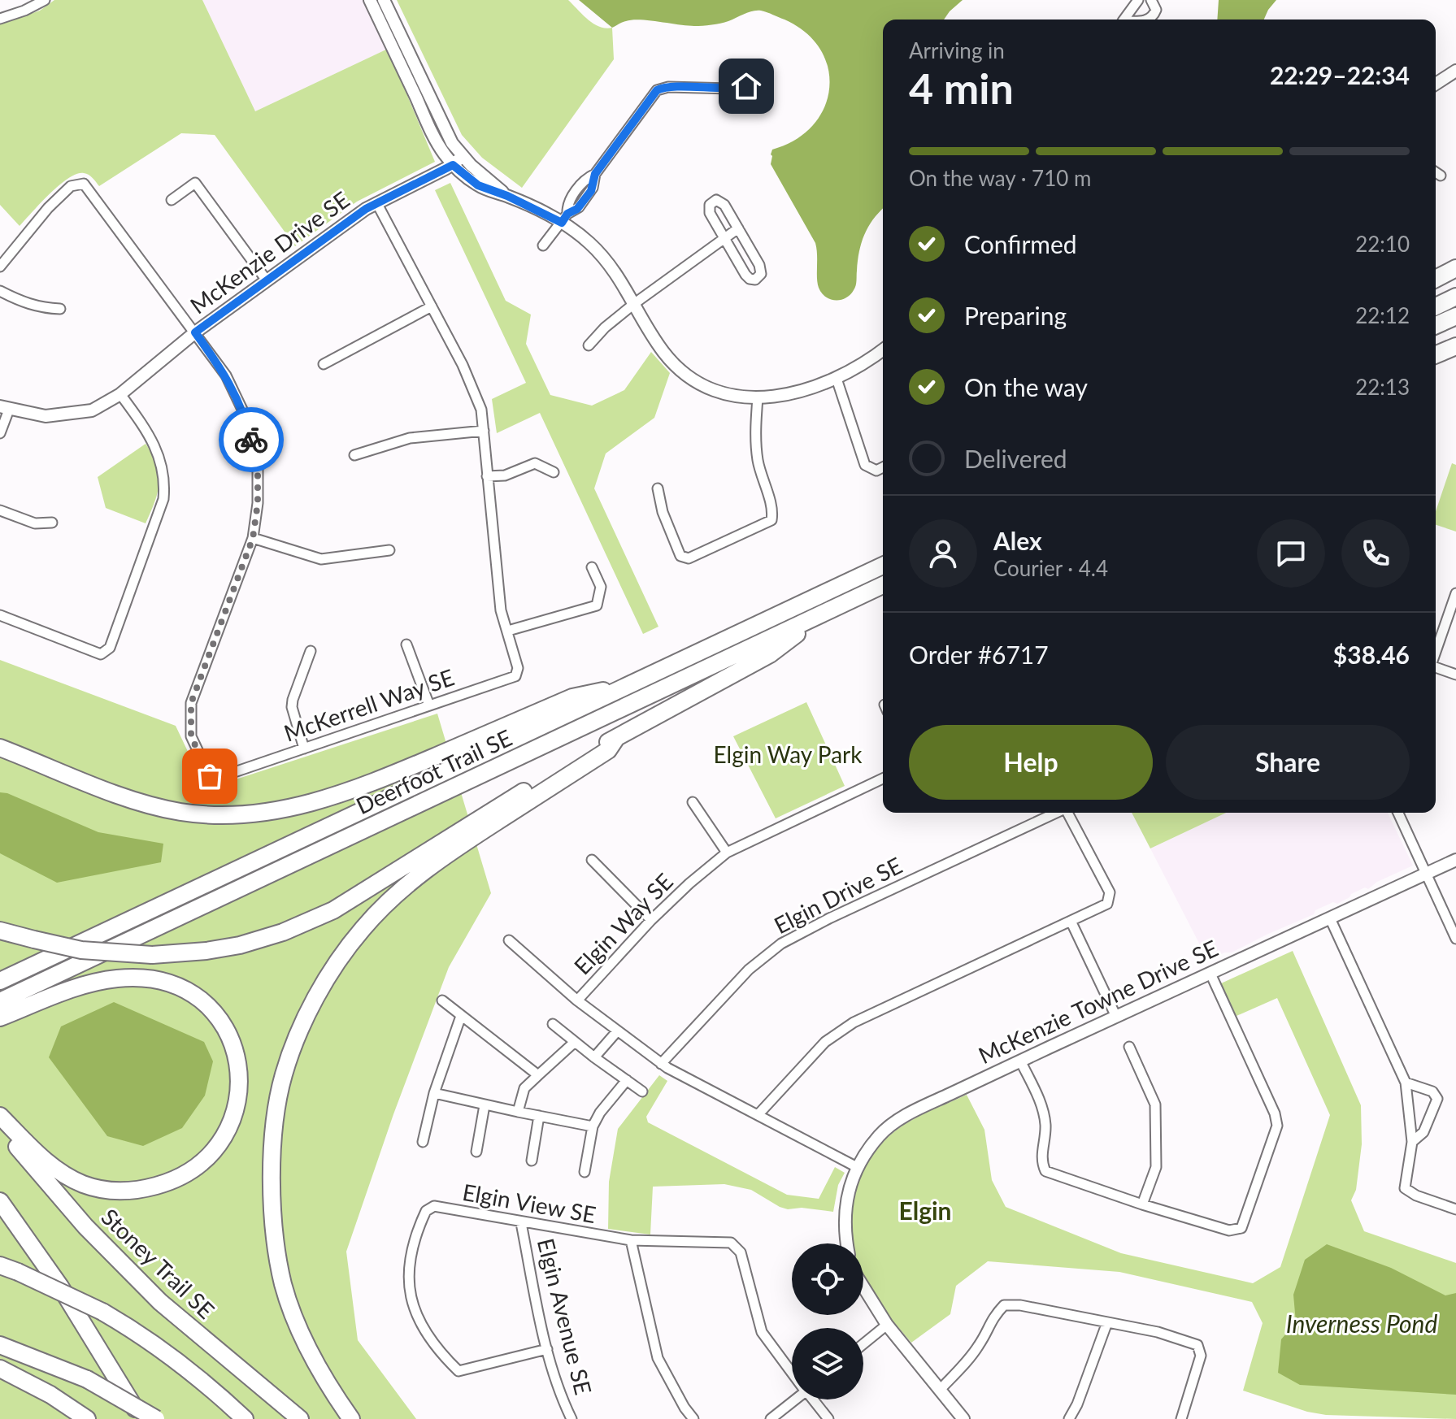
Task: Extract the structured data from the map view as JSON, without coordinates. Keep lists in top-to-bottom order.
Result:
{
  "streets": {
    "highway": ["Deerfoot Trail SE", "Stoney Trail SE"],
    "street": [
      "McKenzie Drive SE",
      "McKerrell Way SE",
      "Elgin Drive SE",
      "Elgin Way SE",
      "McKenzie Towne Drive SE",
      "Elgin View SE",
      "Elgin Avenue SE"
    ]
  },
  "crossings": [
    ["McKenzie Drive SE", "McKerrell Way SE"],
    ["Elgin Drive SE", "Elgin Way SE"],
    ["Elgin Way SE", "McKenzie Towne Drive SE"],
    ["Elgin View SE", "Elgin Avenue SE"]
  ],
  "districts": ["Elgin"],
  "water": ["Inverness Pond"],
  "parks": ["Elgin Way Park"],
  "page": {
    "heading": ["4 min", "Arriving in", "22:29–22:34"],
    "panel": [
      "Alex",
      "Courier · 4.4",
      "Order #6717",
      "$38.46"
    ],
    "bar": "On the way · 710 m",
    "list": [
      ["Confirmed", "22:10"],
      ["Preparing", "22:12"],
      ["On the way", "22:13"],
      "Delivered"
    ],
    "buttons": ["Help", "Share"]
  }
}
